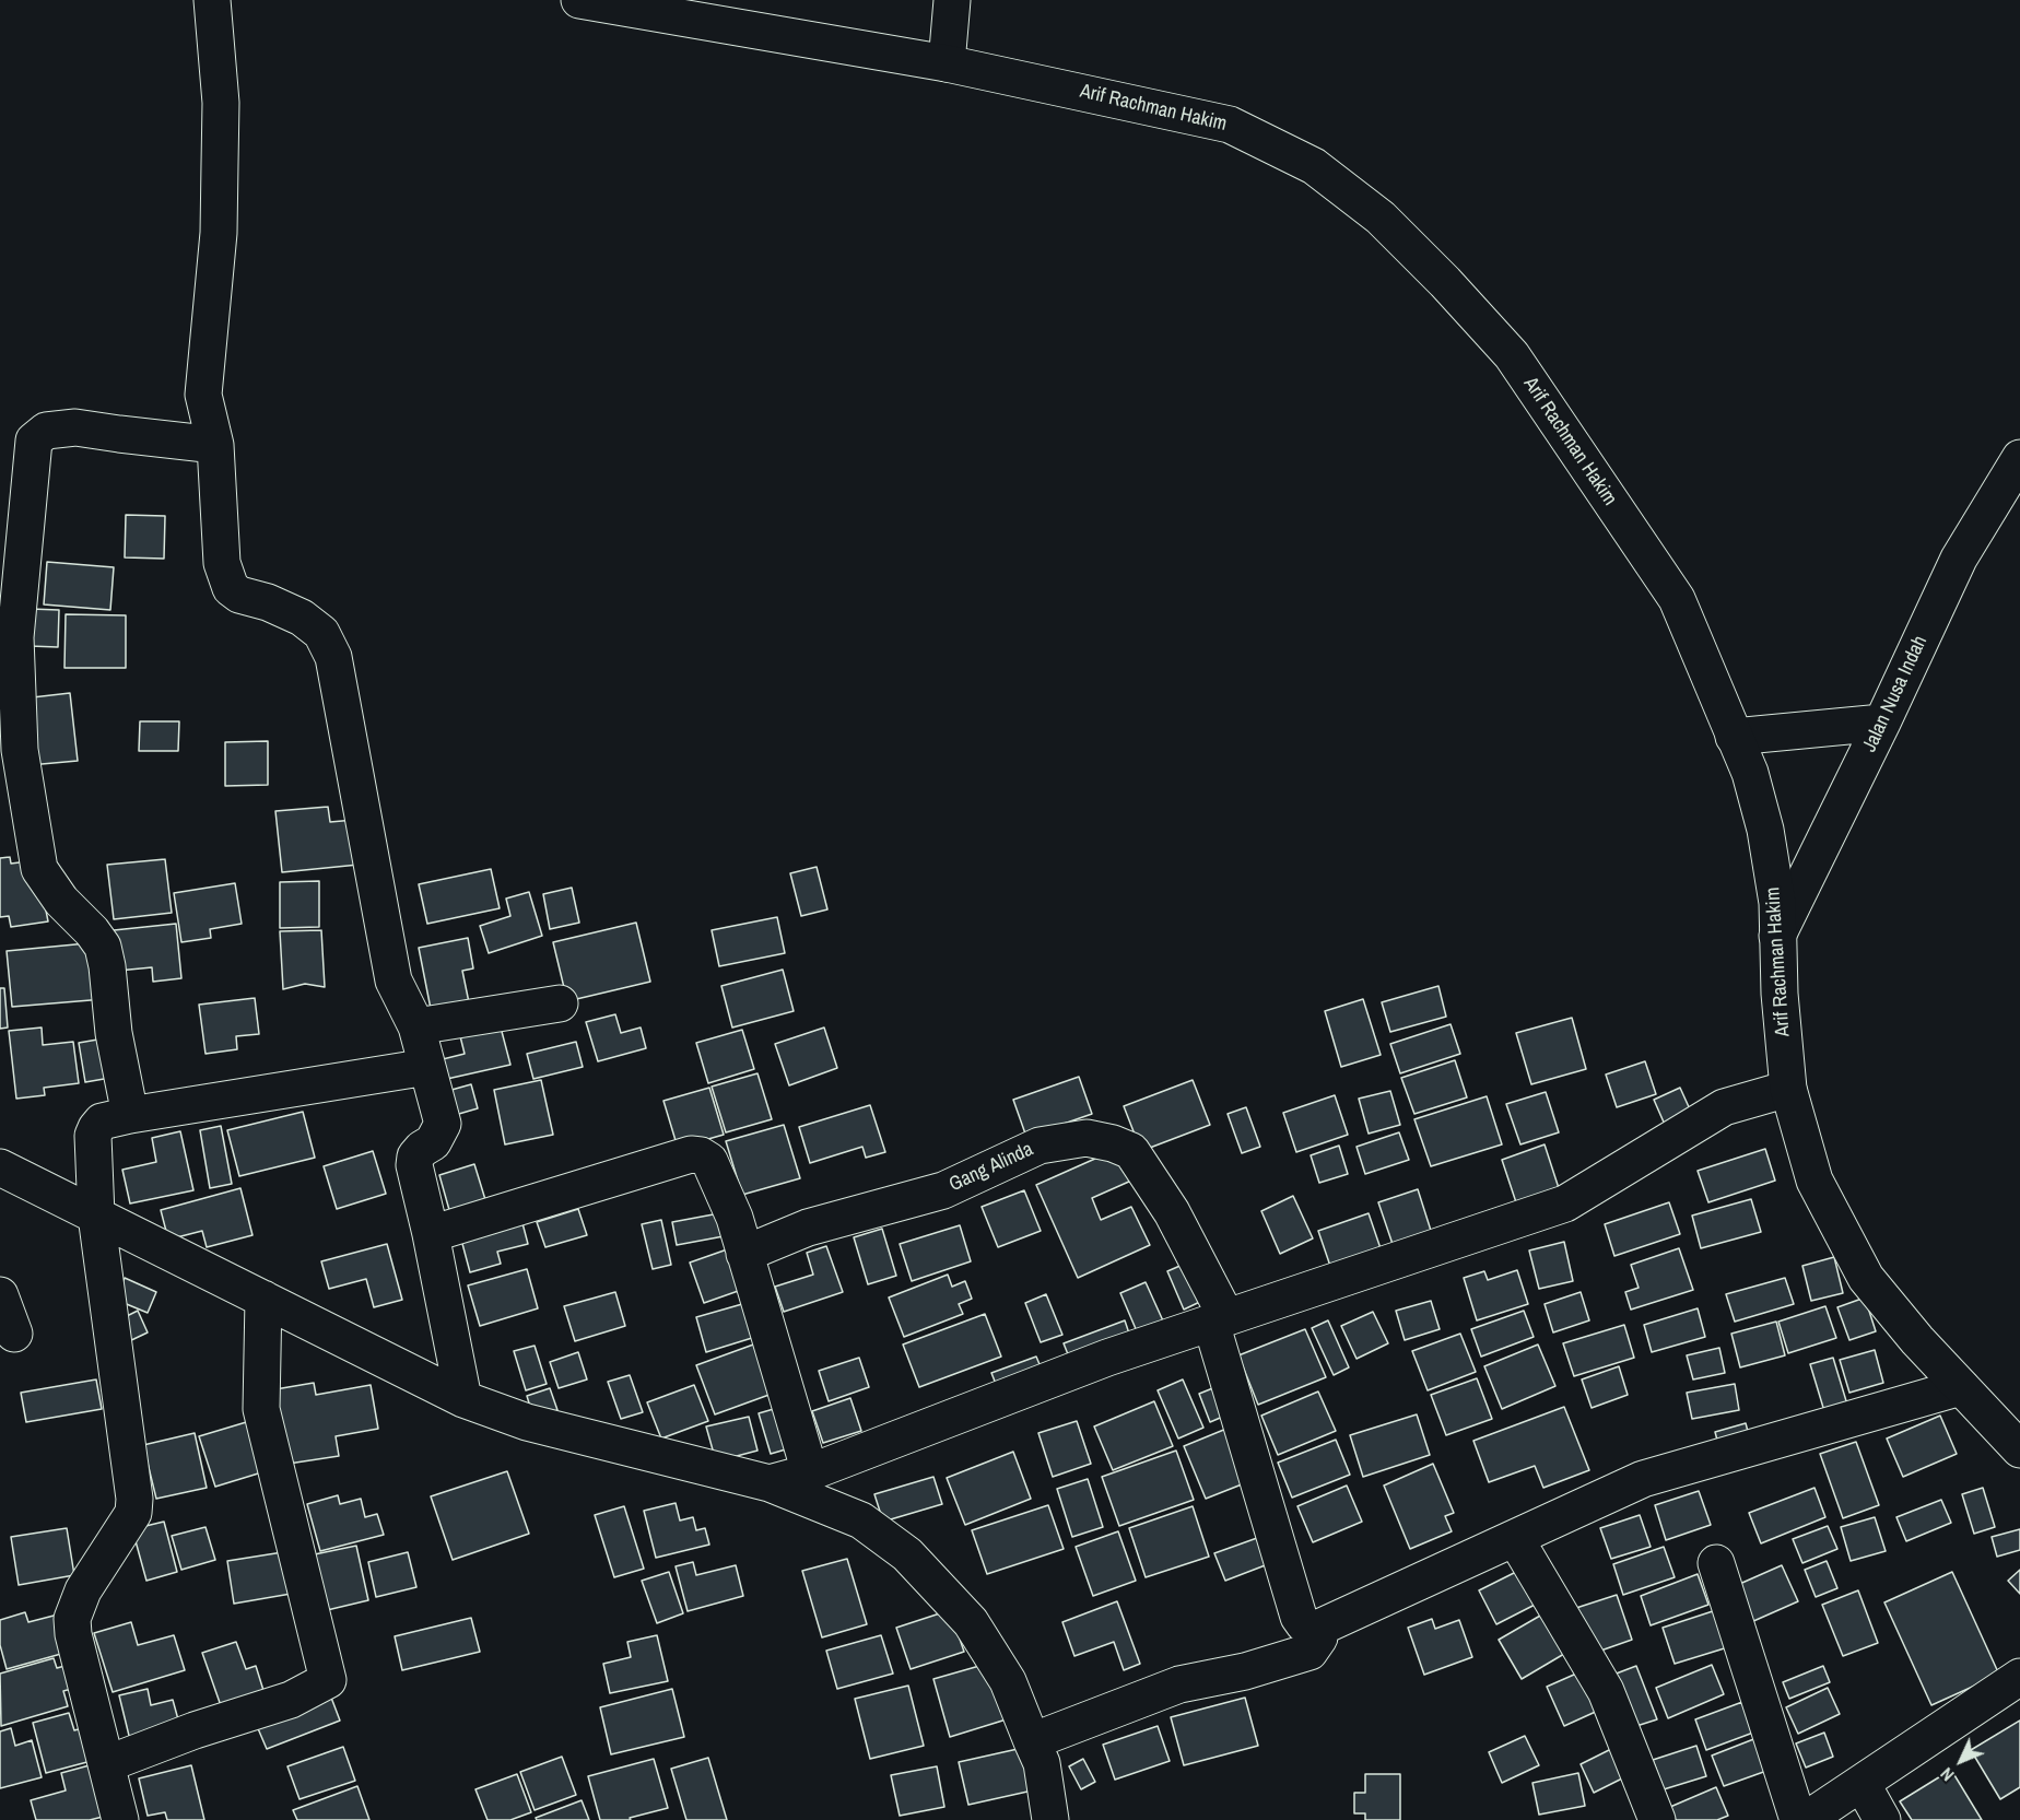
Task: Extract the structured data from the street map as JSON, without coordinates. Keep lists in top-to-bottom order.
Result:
{
  "streets": {
    "street": ["Arif Rachman Hakim", "Jalan Nusa Indah", "Gang Alinda"]
  },
  "crossings": [
    ["Arif Rachman Hakim", "Jalan Nusa Indah"]
  ],
  "north": "bottom left"
}
